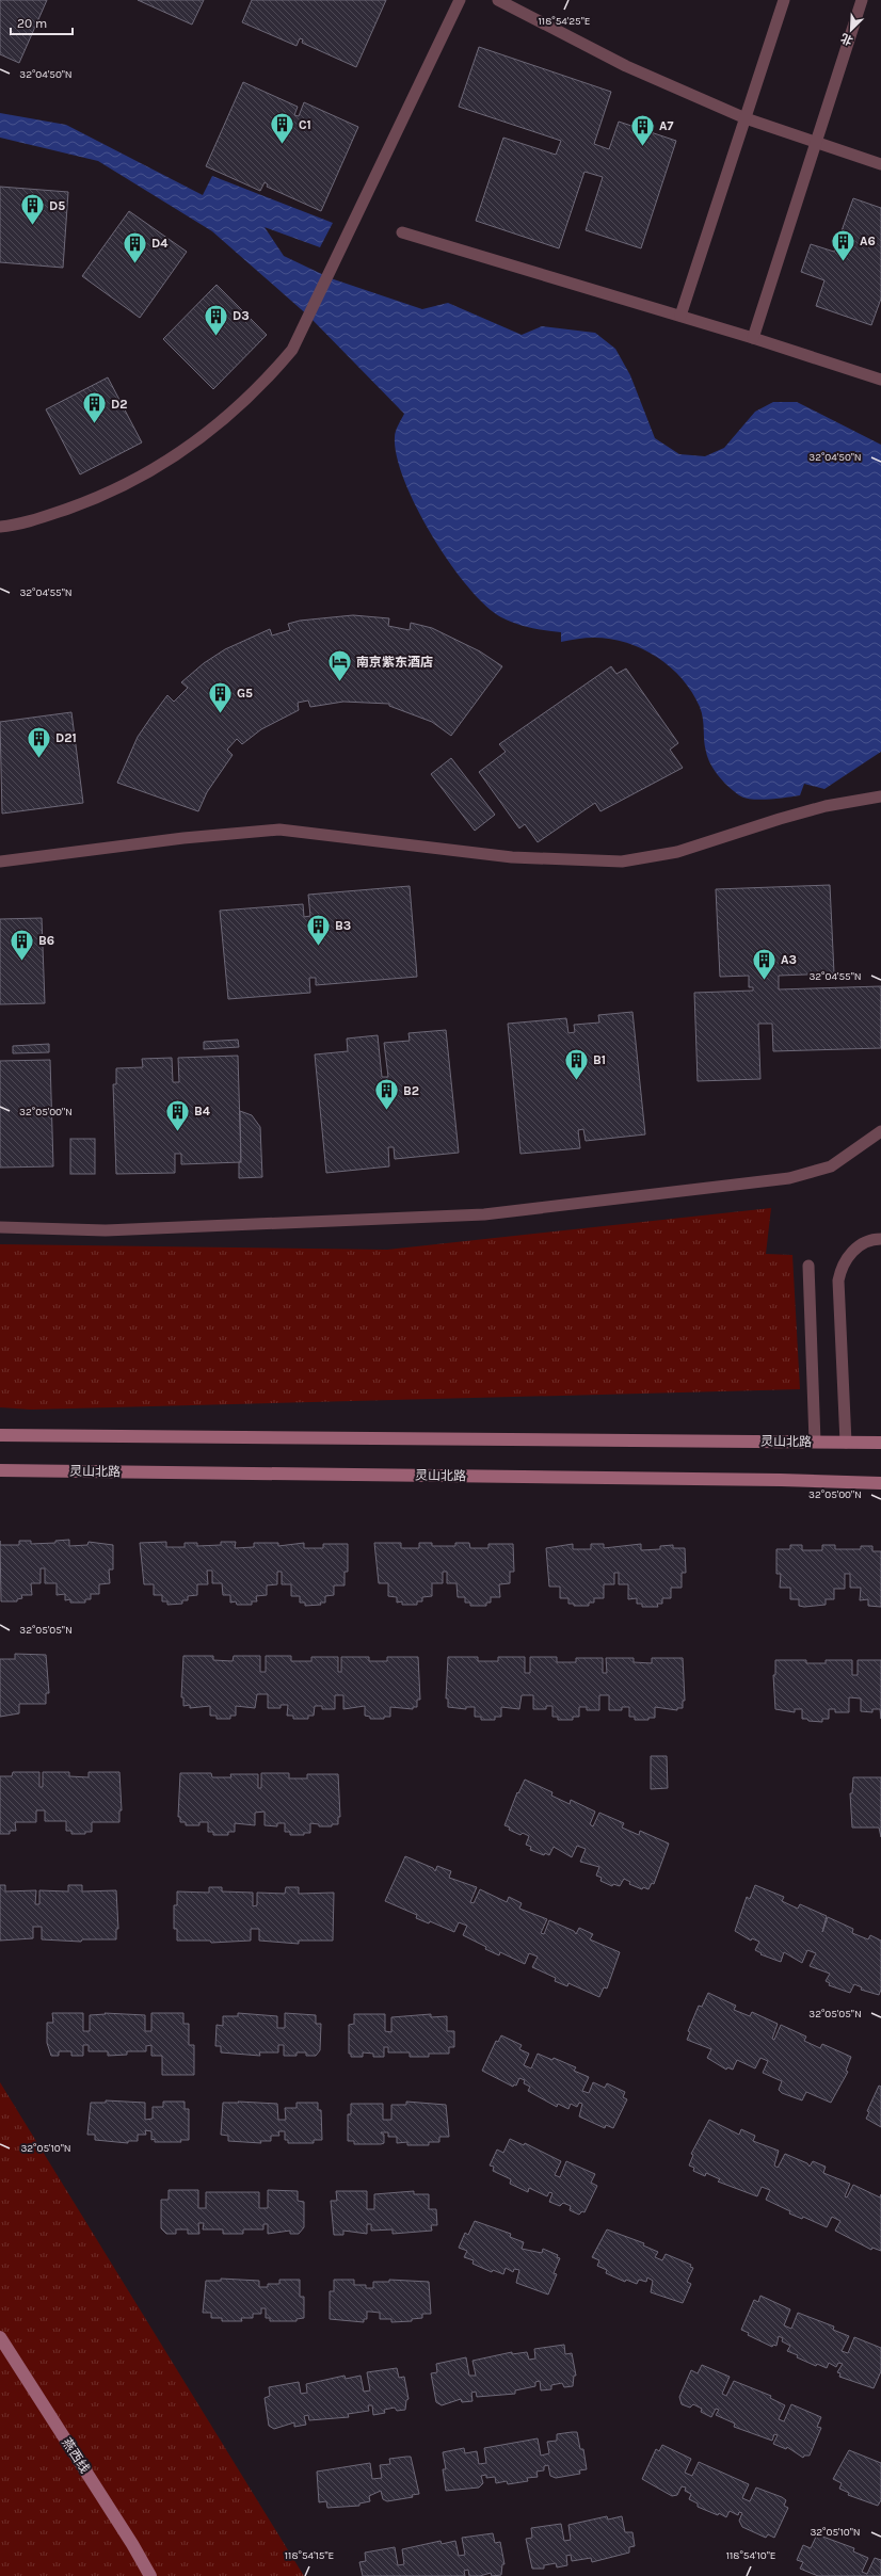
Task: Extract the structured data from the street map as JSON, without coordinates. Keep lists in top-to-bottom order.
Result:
{
  "streets": {
    "street": ["灵山北路", "燕西线"]
  },
  "places": {
    "building": [
      "C1",
      "A7",
      "D5",
      "A6",
      "D4",
      "D3",
      "D2",
      "G5",
      "D21",
      "B3",
      "B6",
      "A3",
      "B1",
      "B2",
      "B4"
    ],
    "hotel": ["南京紫东酒店"]
  },
  "scale_bar": "20 m",
  "north": "bottom left",
  "coordinates": [
    "118°54'25\"E",
    "32°04'50\"N",
    "32°04'55\"N",
    "32°05'00\"N",
    "32°05'05\"N",
    "32°05'10\"N",
    "118°54'15\"E",
    "118°54'10\"E"
  ]
}
